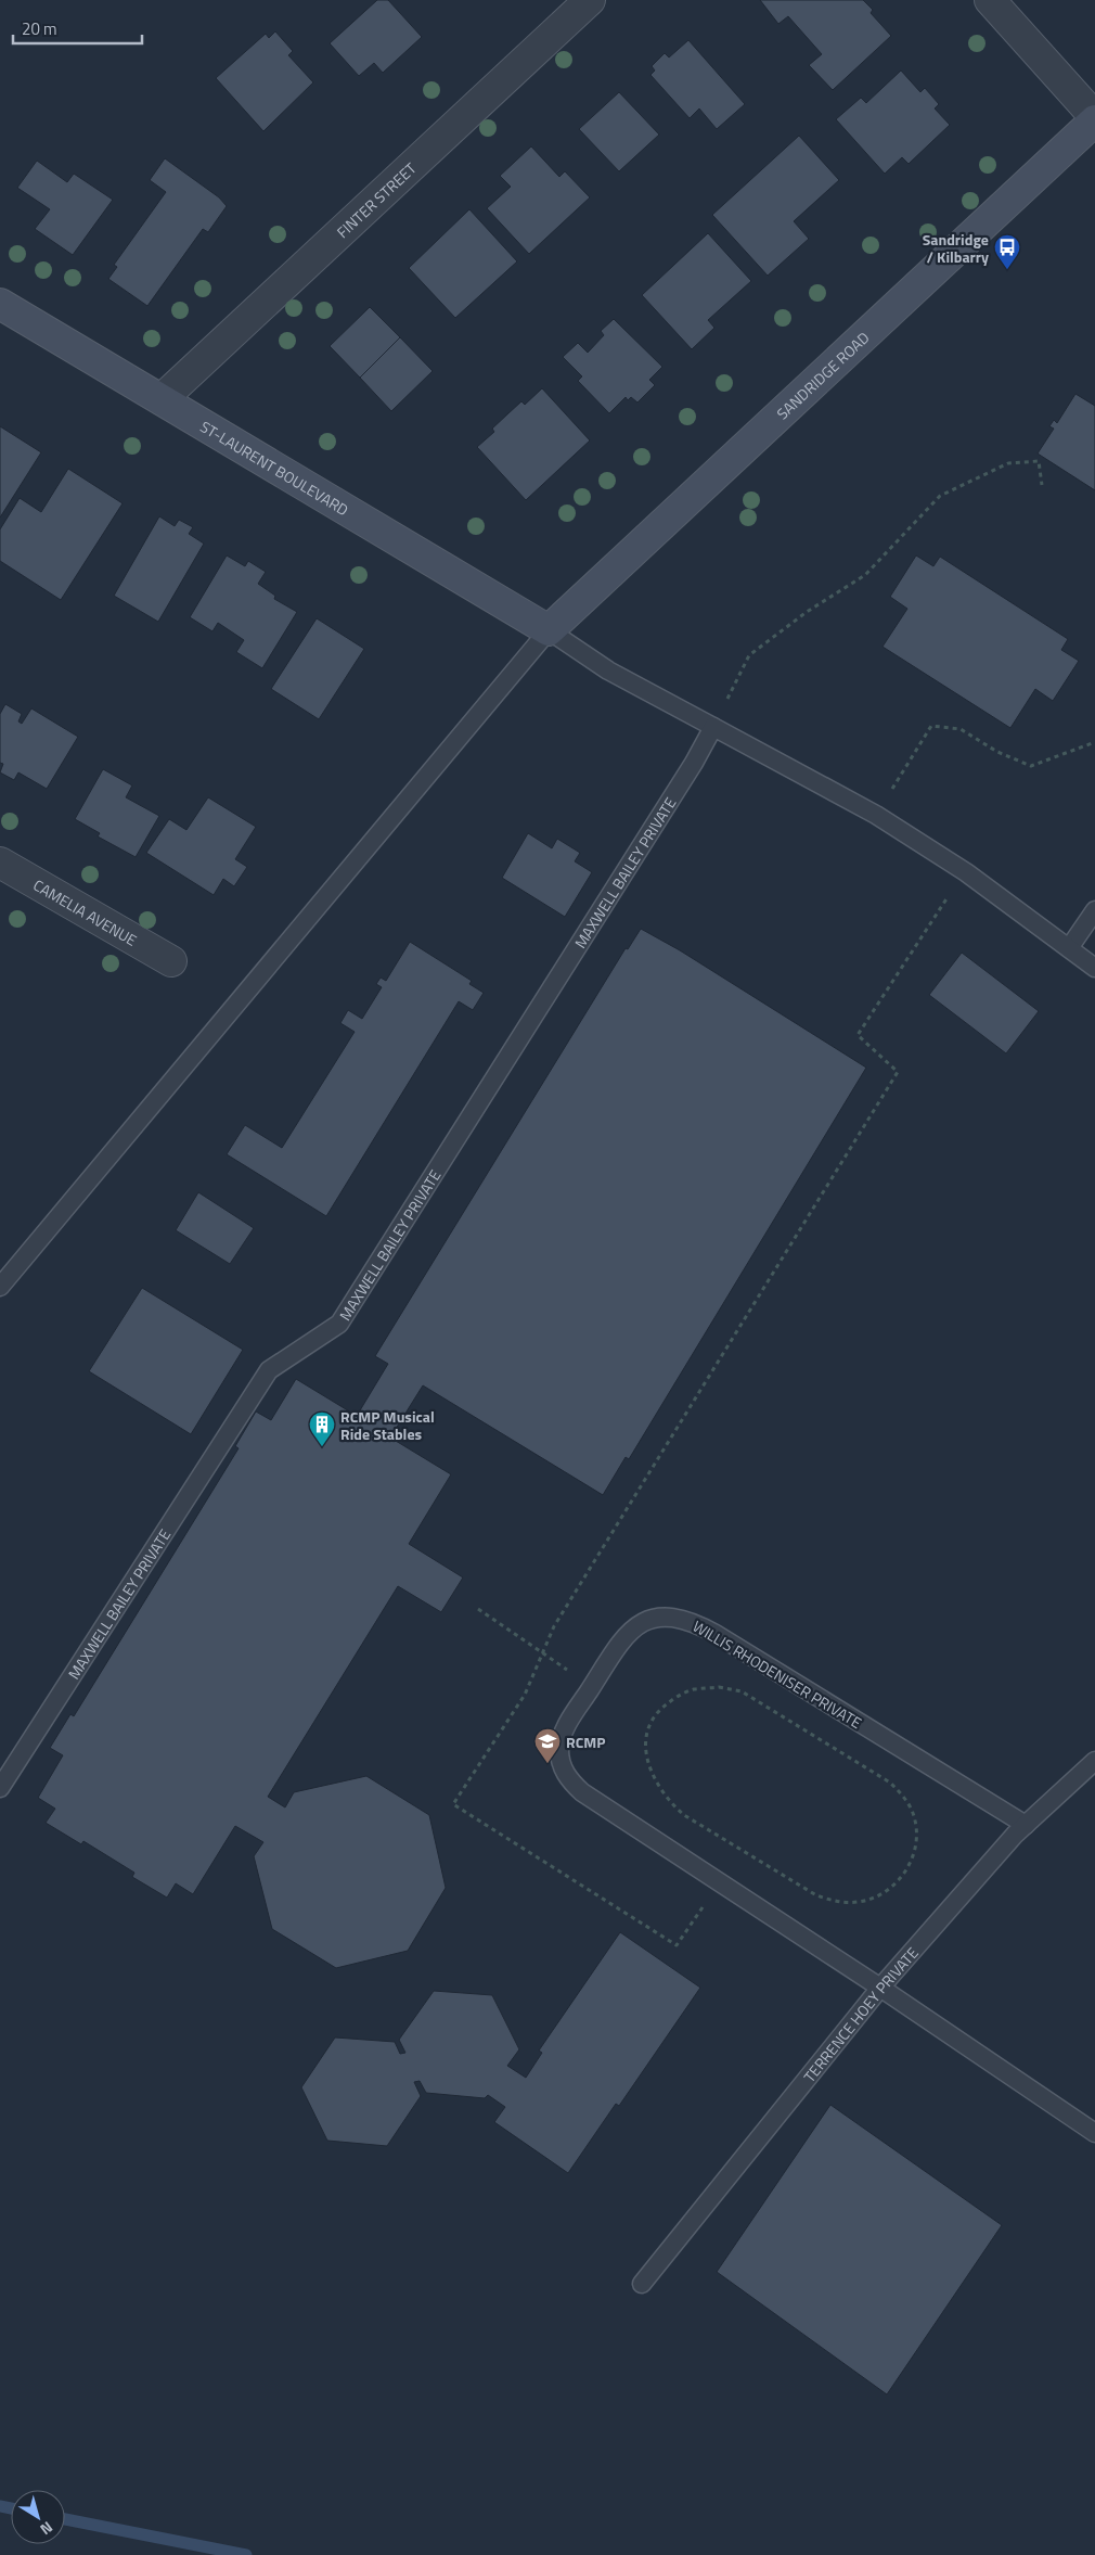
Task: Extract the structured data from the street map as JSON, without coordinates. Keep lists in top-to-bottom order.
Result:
{
  "streets": {
    "street": [
      "FINTER STREET",
      "SANDRIDGE ROAD",
      "ST-LAURENT BOULEVARD",
      "CAMELIA AVENUE"
    ],
    "lane": ["MAXWELL BAILEY PRIVATE", "WILLIS RHODENISER PRIVATE", "TERRENCE HOEY PRIVATE"]
  },
  "crossings": [
    ["FINTER STREET", "ST-LAURENT BOULEVARD"],
    ["SANDRIDGE ROAD", "ST-LAURENT BOULEVARD"],
    ["WILLIS RHODENISER PRIVATE", "TERRENCE HOEY PRIVATE"]
  ],
  "places": {
    "bus stop": ["Sandridge / Kilbarry"],
    "building": ["RCMP Musical Ride Stables"],
    "school or university": ["RCMP"]
  },
  "scale_bar": "20 m",
  "north": "bottom right"
}
